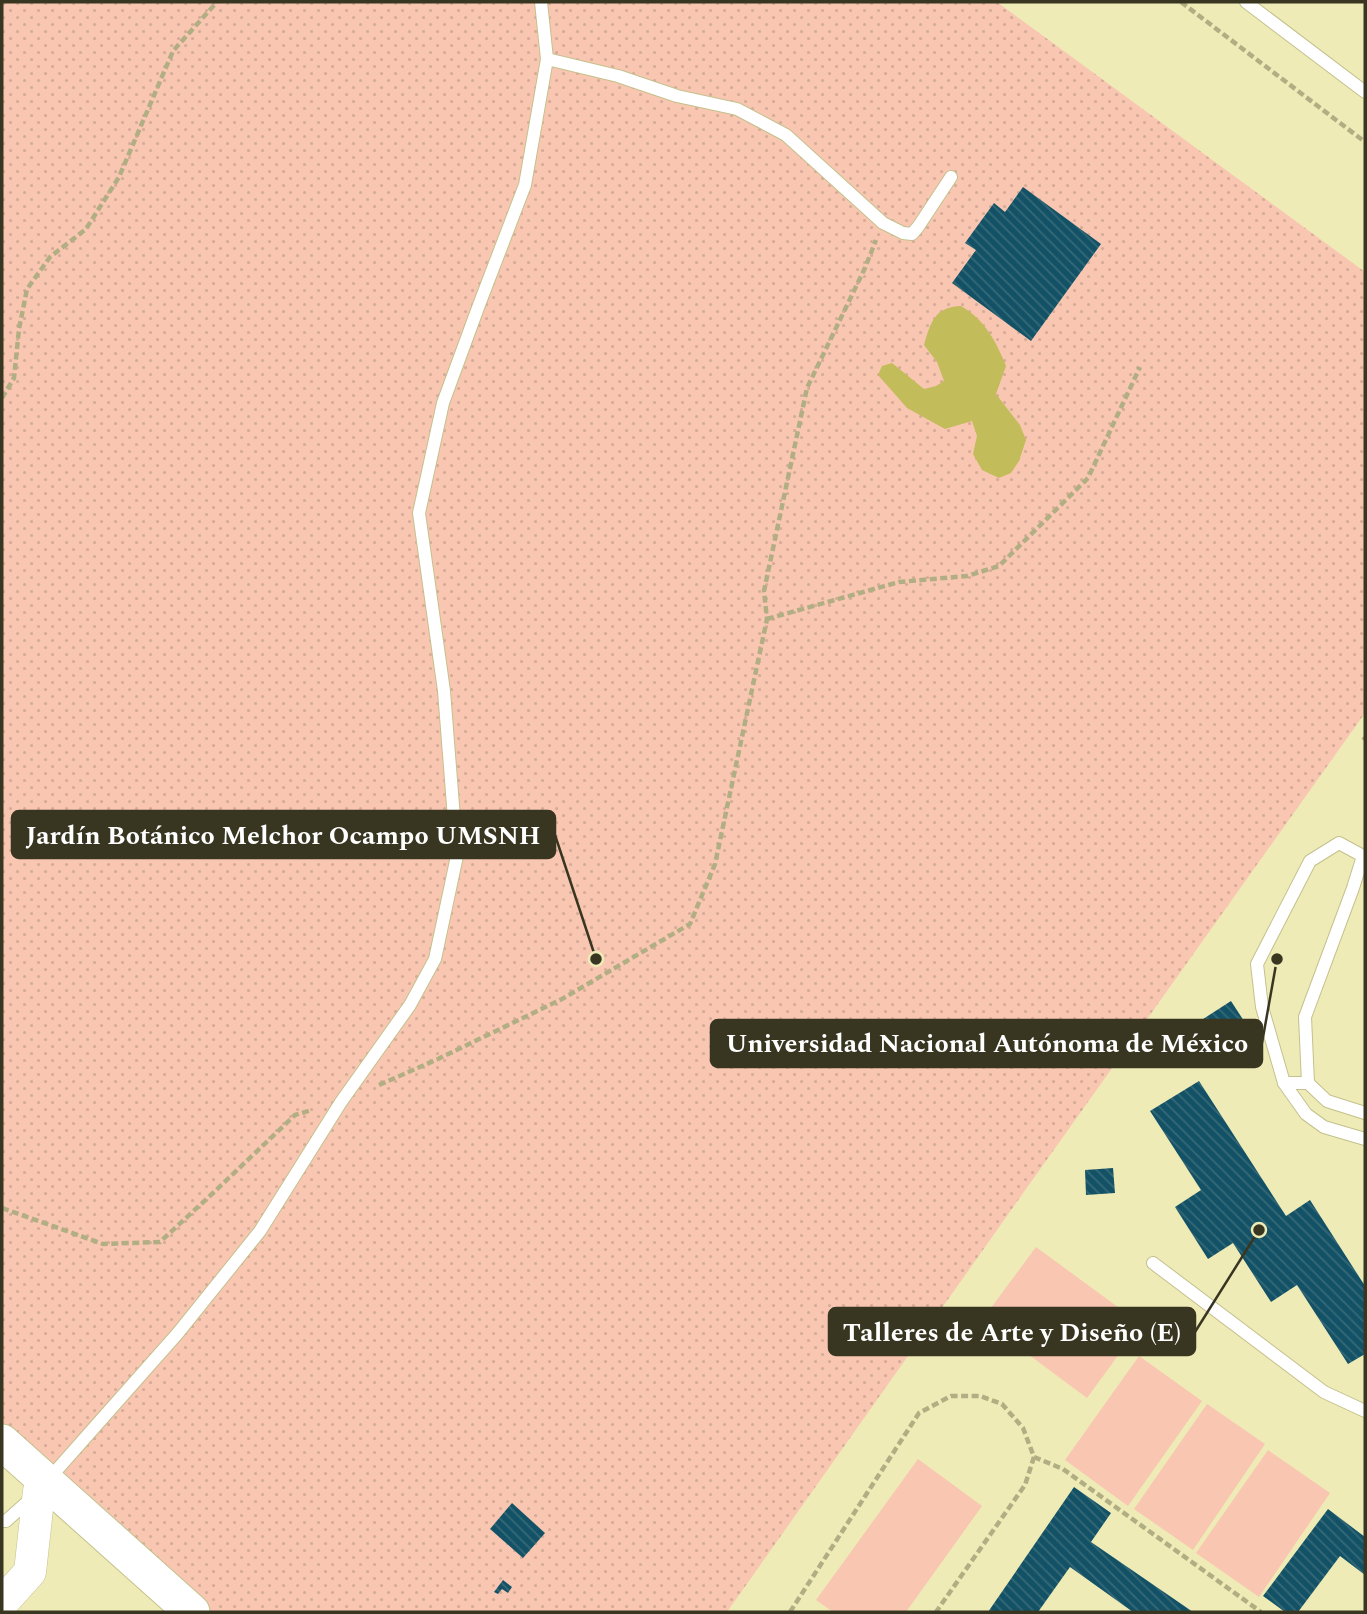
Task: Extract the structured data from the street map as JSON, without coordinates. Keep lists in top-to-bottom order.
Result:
{
  "places": ["Jardín Botánico Melchor Ocampo UMSNH", "Universidad Nacional Autónoma de México", "Talleres de Arte y Diseño (E)"]
}
